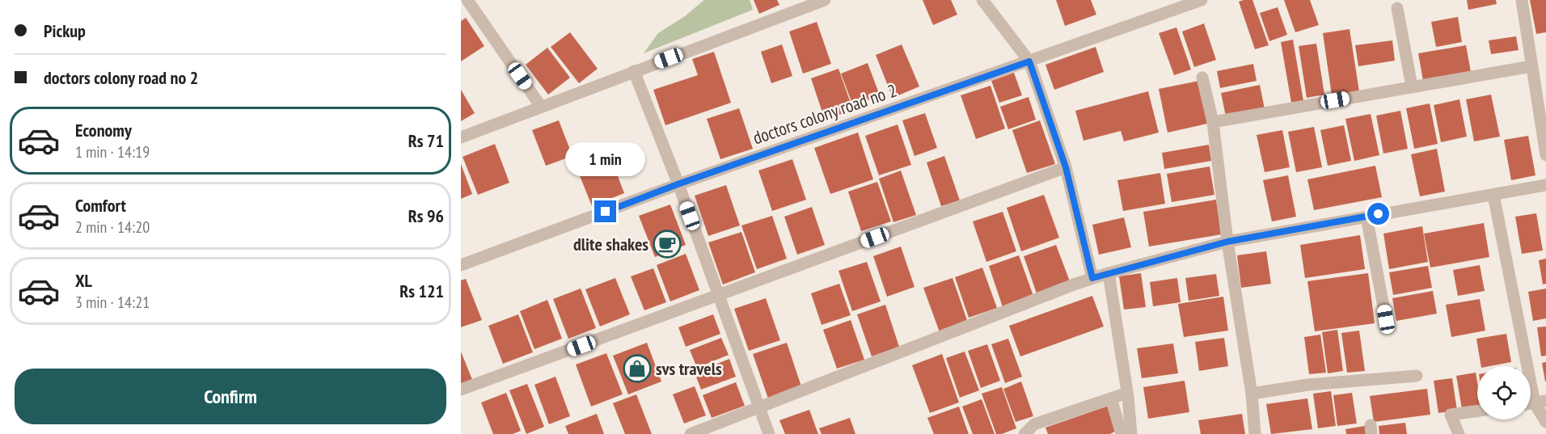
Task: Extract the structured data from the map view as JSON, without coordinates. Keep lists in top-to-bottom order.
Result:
{
  "streets": {
    "street": ["doctors colony road no 2"]
  },
  "places": {
    "cafe": ["dlite shakes"],
    "shop": ["svs travels"]
  },
  "page": {
    "banner": ["Pickup", "doctors colony road no 2"],
    "list": [
      {
        "name": "Economy",
        "note": "1 min · 14:19",
        "value": "Rs 71"
      },
      {
        "name": "Comfort",
        "note": "2 min · 14:20",
        "value": "Rs 96"
      },
      {
        "name": "XL",
        "note": "3 min · 14:21",
        "value": "Rs 121"
      }
    ],
    "bubble": "1 min",
    "buttons": "Confirm"
  }
}
